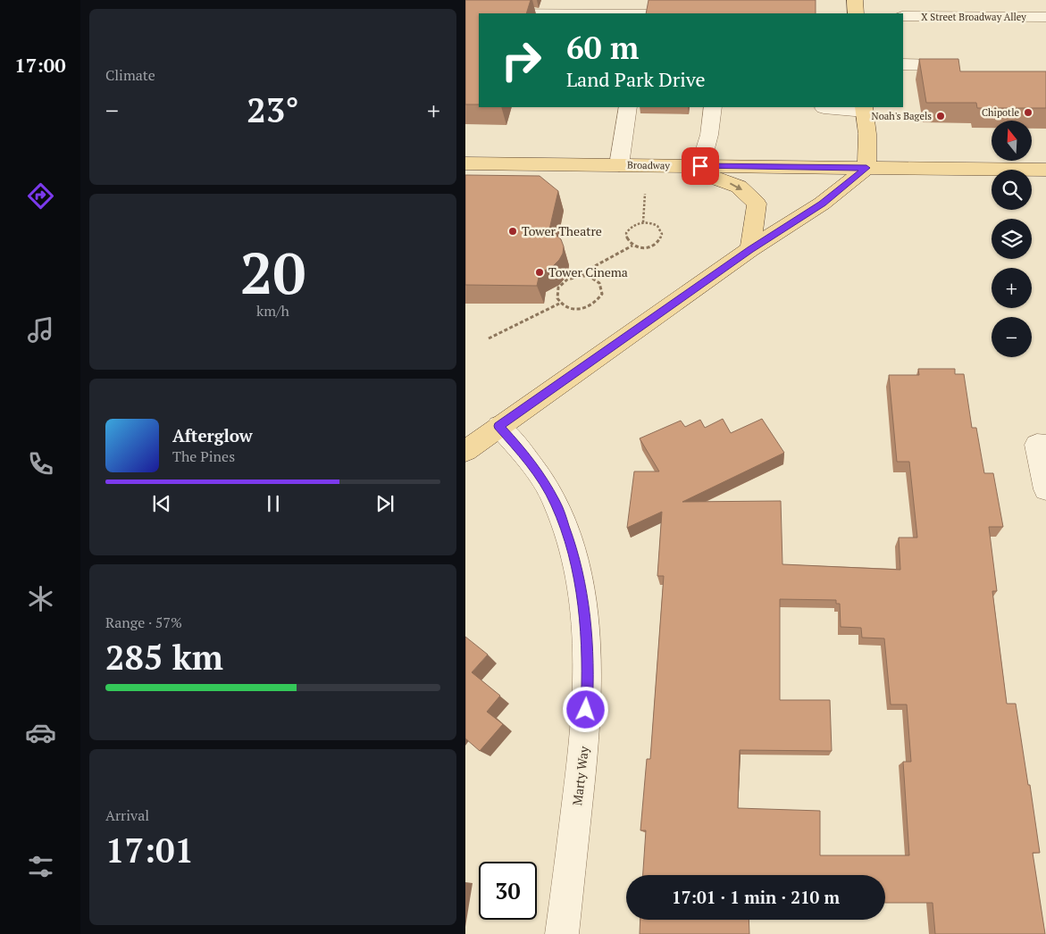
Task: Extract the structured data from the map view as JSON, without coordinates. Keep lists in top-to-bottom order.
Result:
{
  "streets": {
    "main road": ["Broadway"],
    "street": ["X Street Broadway Alley", "Marty Way"]
  },
  "places": [
    "Chipotle",
    "Noah's Bagels",
    "Tower Theatre",
    "Tower Cinema"
  ],
  "north": "top",
  "page": {
    "tabs": "17:00",
    "tile": [
      "Climate",
      ["20", "km/h"],
      ["Range · 57%", "285 km"],
      ["Arrival", "17:01"]
    ],
    "turn": ["60 m", "Land Park Drive"],
    "heat": ["−", "23°", "+"],
    "map_buttons": ["+", "−"],
    "song": ["Afterglow", "The Pines"],
    "limit": "30",
    "trip": "17:01 · 1 min · 210 m"
  }
}
